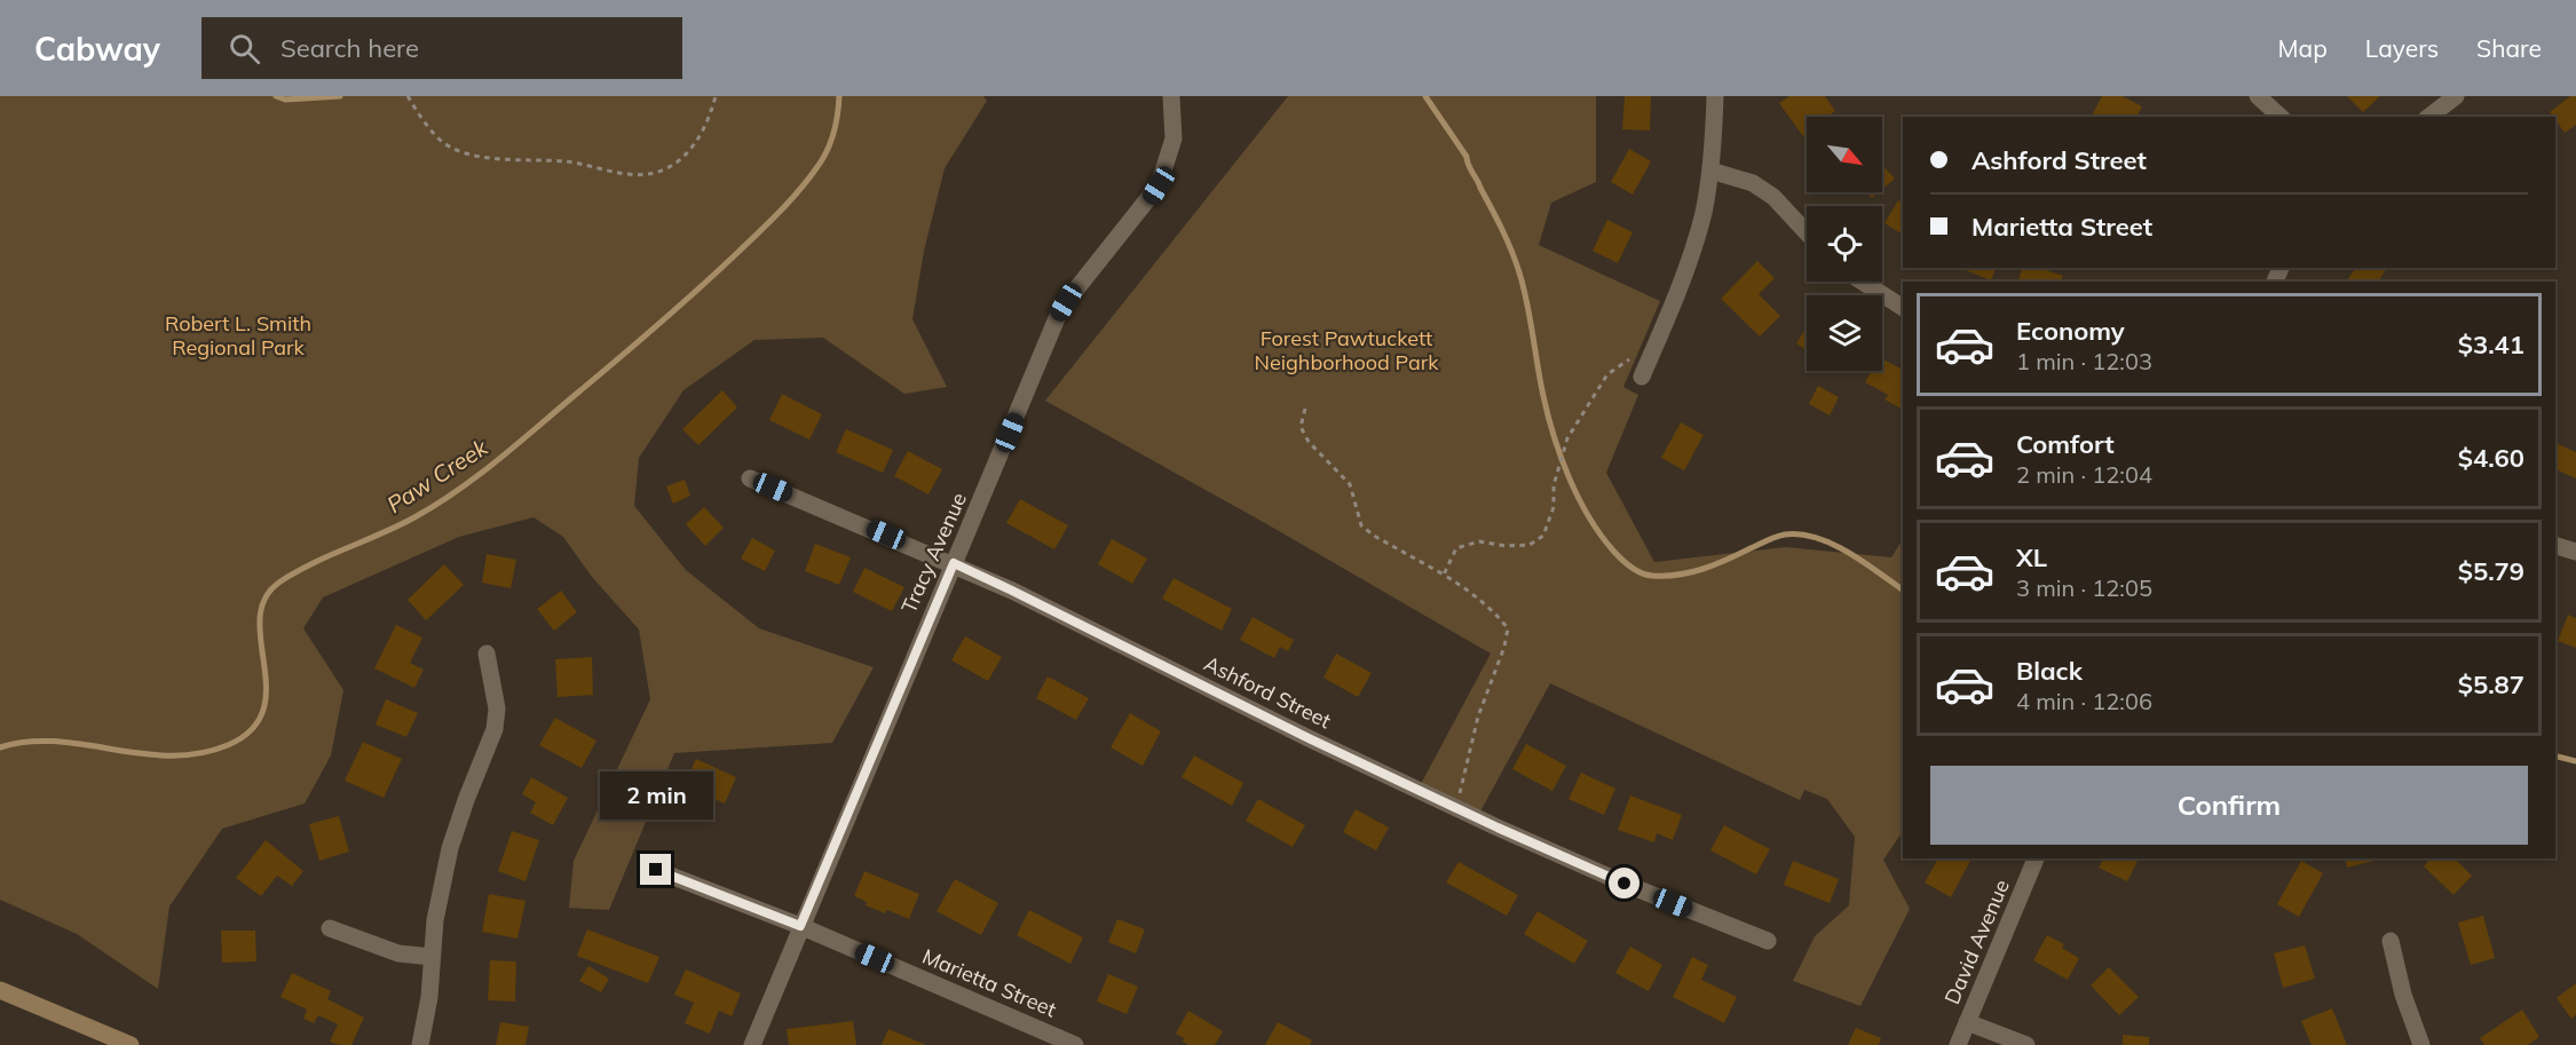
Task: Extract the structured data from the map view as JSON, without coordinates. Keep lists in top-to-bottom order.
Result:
{
  "streets": {
    "street": [
      "Tracy Avenue",
      "Ashford Street",
      "David Avenue",
      "Marietta Street"
    ]
  },
  "crossings": [
    ["Tracy Avenue", "Ashford Street"],
    ["Tracy Avenue", "Marietta Street"]
  ],
  "water": ["Paw Creek"],
  "parks": ["Robert L. Smith Regional Park", "Forest Pawtuckett Neighborhood Park"],
  "north": "bottom right",
  "page": {
    "header": "Cabway",
    "search": "Search here",
    "nav": ["Map", "Layers", "Share"],
    "banner": ["Ashford Street", "Marietta Street"],
    "list": [
      {
        "name": "Economy",
        "note": "1 min · 12:03",
        "value": "$3.41"
      },
      {
        "name": "Comfort",
        "note": "2 min · 12:04",
        "value": "$4.60"
      },
      {
        "name": "XL",
        "note": "3 min · 12:05",
        "value": "$5.79"
      },
      {
        "name": "Black",
        "note": "4 min · 12:06",
        "value": "$5.87"
      }
    ],
    "buttons": "Confirm",
    "bubble": "2 min"
  }
}
